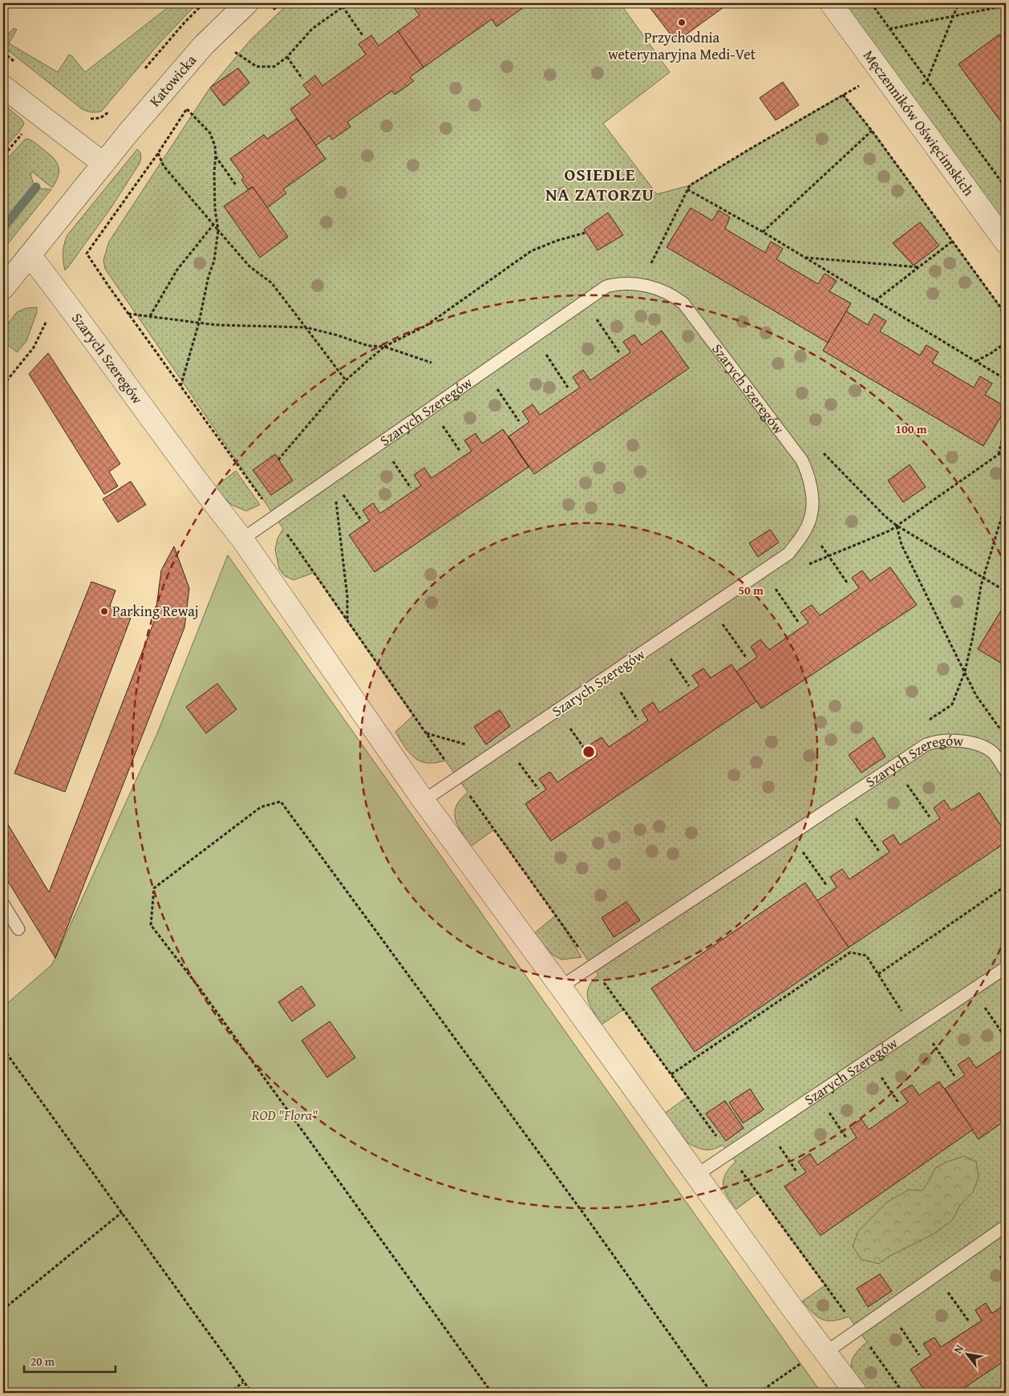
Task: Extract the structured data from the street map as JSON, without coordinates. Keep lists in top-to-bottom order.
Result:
{
  "streets": {
    "street": ["Katowicka", "Męczenników Oświęcimskich", "Szarych Szeregów"]
  },
  "crossings": [
    ["Katowicka", "Szarych Szeregów"]
  ],
  "districts": ["OSIEDLE NA ZATORZU"],
  "parks": ["ROD \"Flora\""],
  "places": ["Przychodnia weterynaryjna Medi-Vet", "Parking Rewaj"],
  "scale_bar": "20 m",
  "north": "top left",
  "rings": ["100 m", "50 m"]
}
